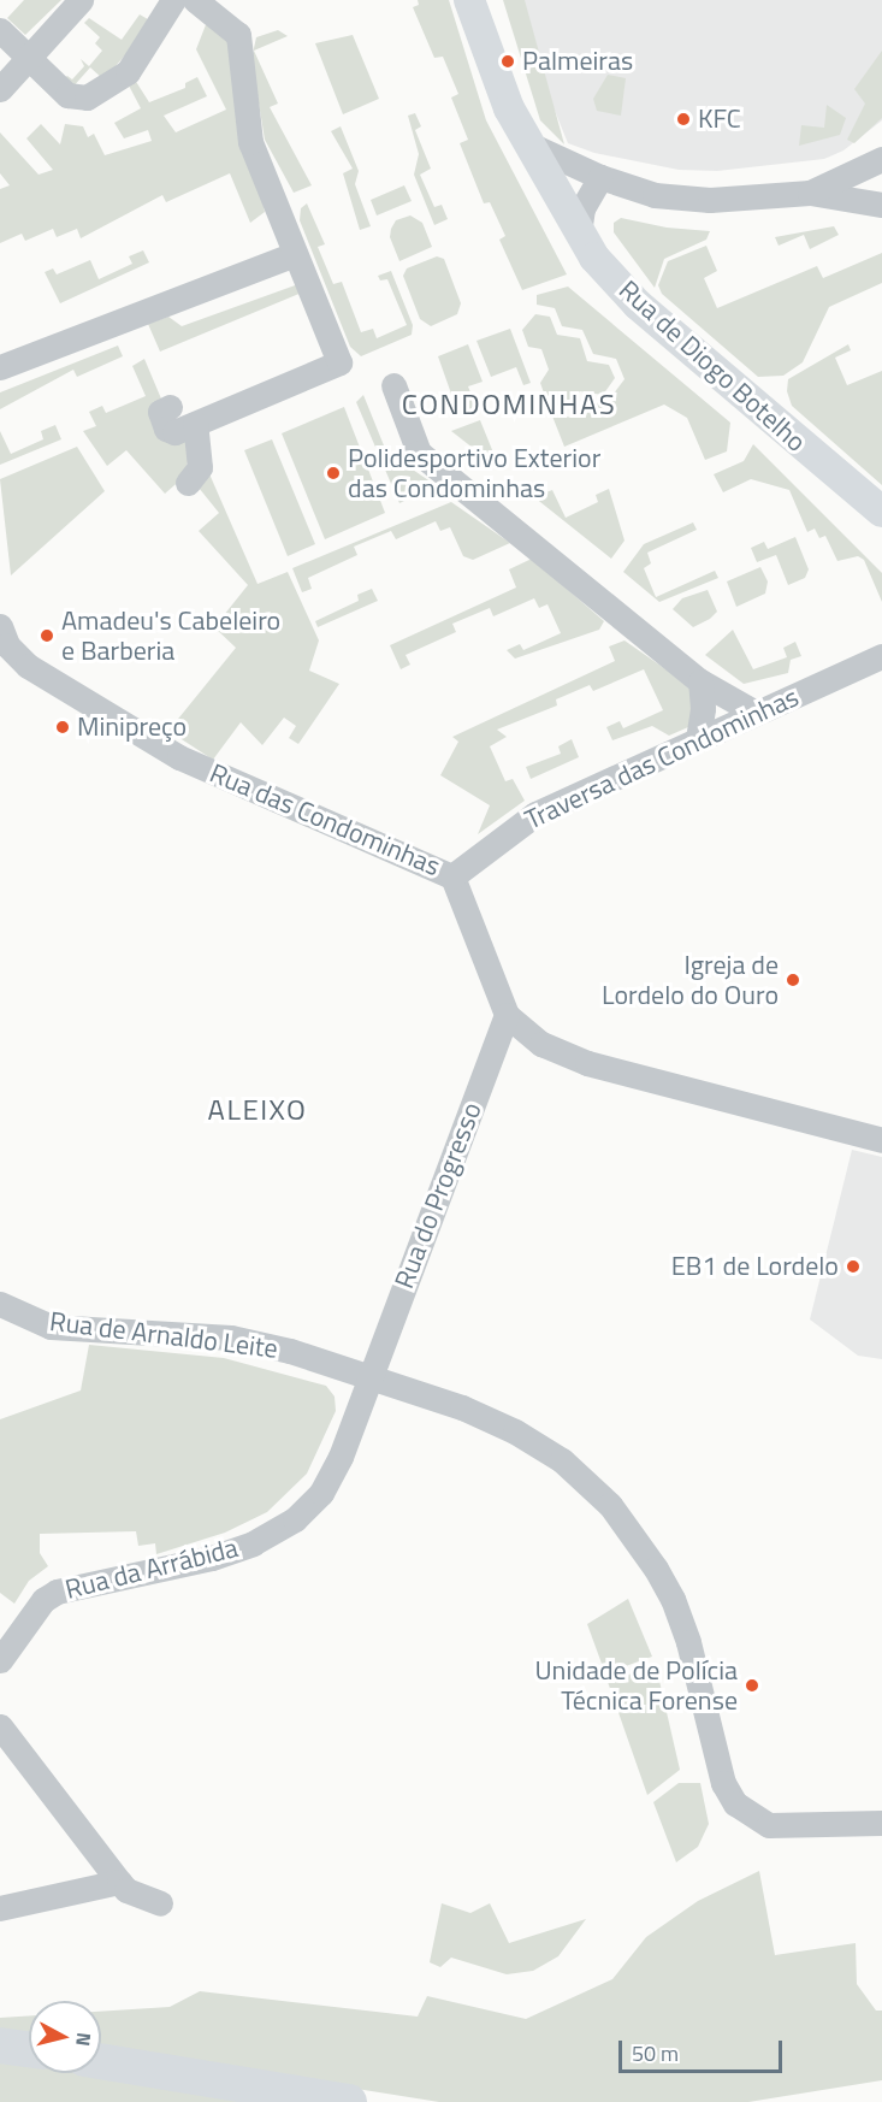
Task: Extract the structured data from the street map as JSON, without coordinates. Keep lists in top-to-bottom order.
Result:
{
  "streets": {
    "main road": ["Rua de Diogo Botelho"],
    "street": [
      "Traversa das Condominhas",
      "Rua das Condominhas",
      "Rua do Progresso",
      "Rua de Arnaldo Leite",
      "Rua da Arrábida"
    ]
  },
  "crossings": [
    ["Traversa das Condominhas", "Rua das Condominhas"],
    ["Rua das Condominhas", "Rua do Progresso"],
    ["Rua do Progresso", "Rua de Arnaldo Leite"],
    ["Rua do Progresso", "Rua da Arrábida"],
    ["Rua de Arnaldo Leite", "Rua da Arrábida"]
  ],
  "districts": ["CONDOMINHAS", "ALEIXO"],
  "places": [
    "Palmeiras",
    "KFC",
    "Polidesportivo Exterior das Condominhas",
    "Amadeu's Cabeleiro e Barberia",
    "Minipreço",
    "Igreja de Lordelo do Ouro",
    "EB1 de Lordelo",
    "Unidade de Polícia Técnica Forense"
  ],
  "scale_bar": "50 m",
  "north": "right"
}
